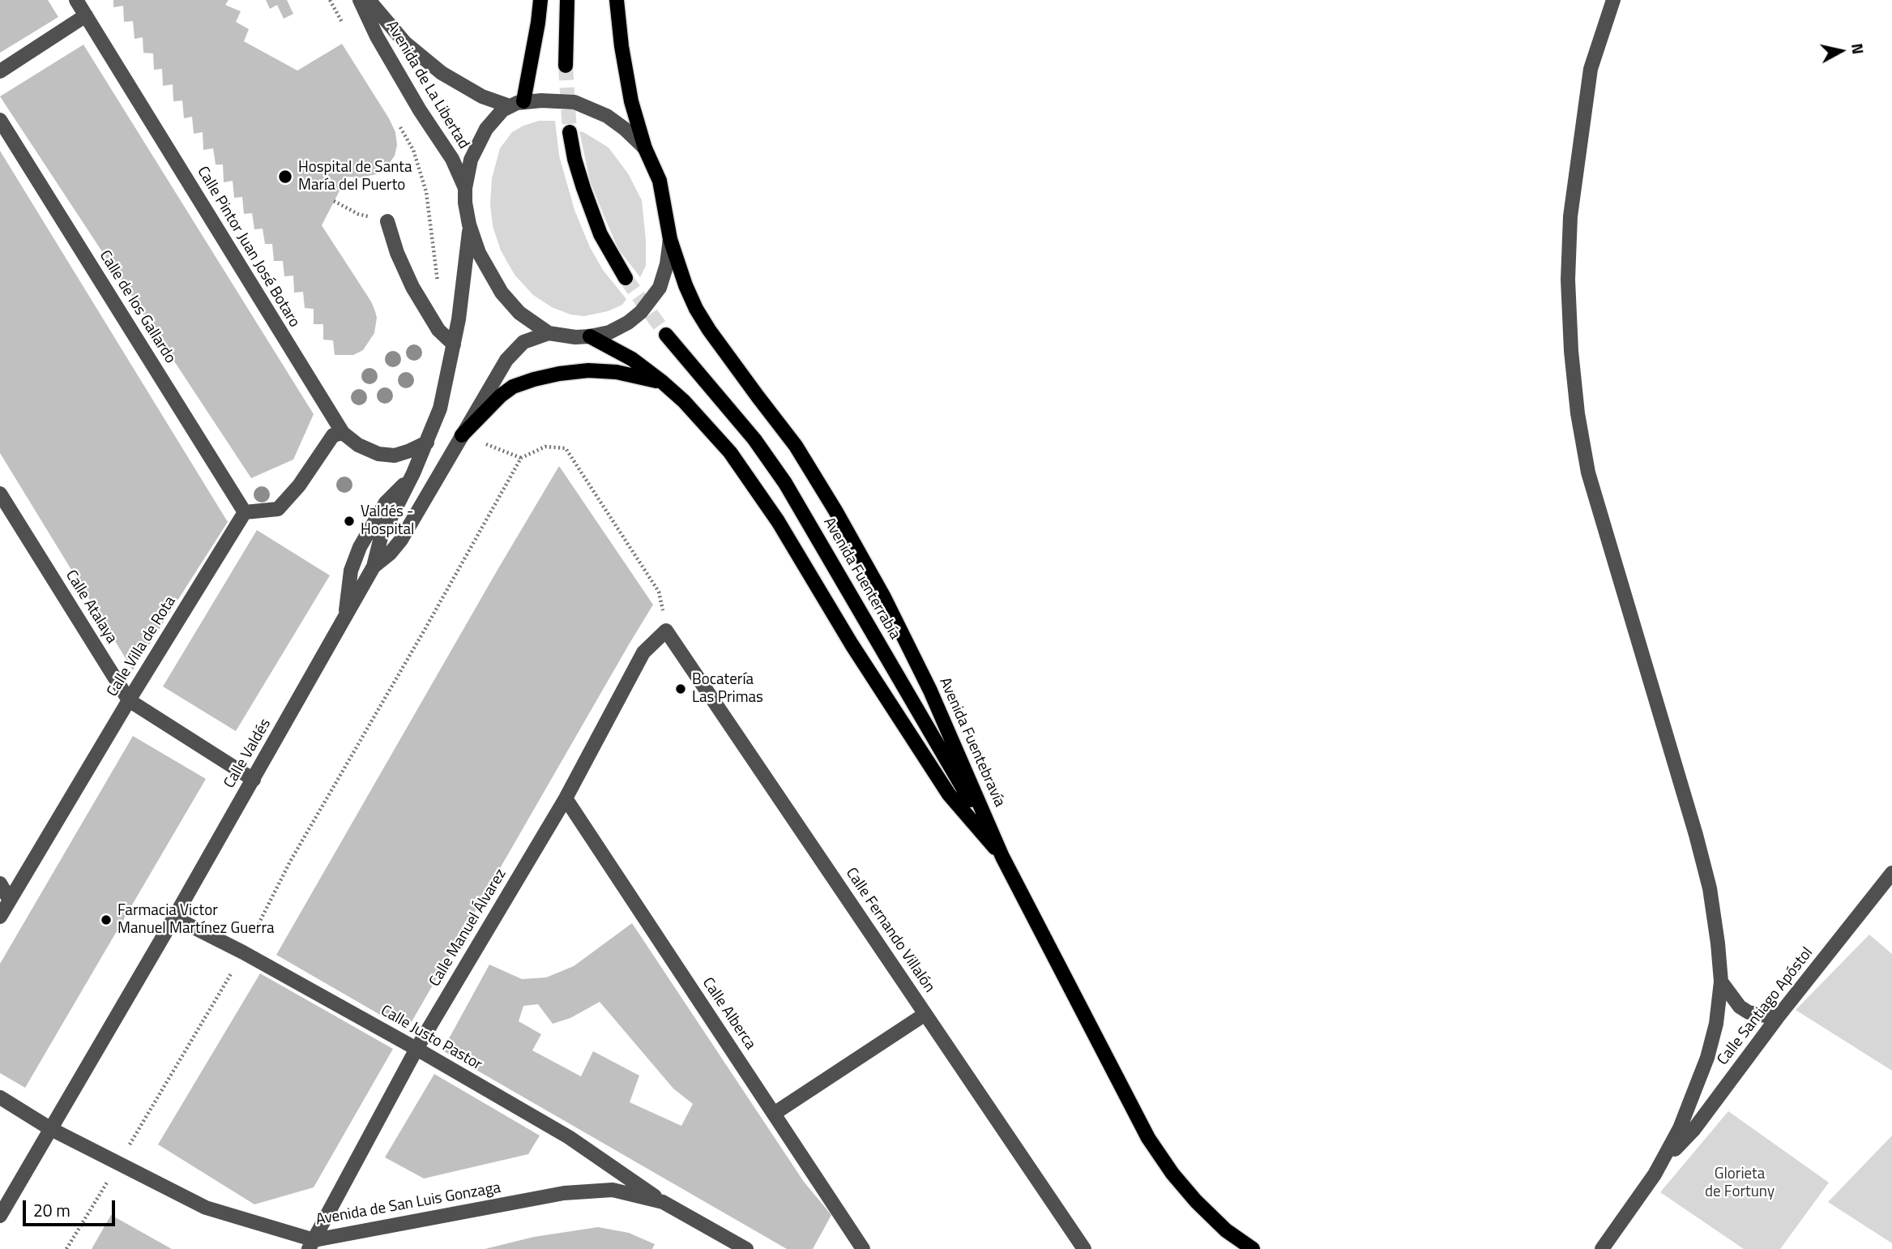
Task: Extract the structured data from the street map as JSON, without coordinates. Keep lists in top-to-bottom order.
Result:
{
  "streets": {
    "main road": ["Avenida Fuenterrabía", "Avenida Fuentebravía"],
    "street": [
      "Avenida de La Libertad",
      "Calle Pintor Juan José Botaro",
      "Calle de los Gallardo",
      "Calle Atalaya",
      "Calle Villa de Rota",
      "Calle Valdés",
      "Calle Manuel Álvarez",
      "Calle Fernando Villalón",
      "Calle Santiago Apóstol",
      "Calle Alberca",
      "Calle Justo Pastor",
      "Avenida de San Luis Gonzaga"
    ]
  },
  "crossings": [
    ["Calle de los Gallardo", "Calle Villa de Rota"],
    ["Avenida Fuenterrabía", "Avenida Fuentebravía"],
    ["Calle Atalaya", "Calle Villa de Rota"],
    ["Calle Atalaya", "Calle Valdés"],
    ["Calle Valdés", "Calle Justo Pastor"],
    ["Calle Valdés", "Avenida de San Luis Gonzaga"],
    ["Calle Manuel Álvarez", "Calle Fernando Villalón"],
    ["Calle Manuel Álvarez", "Calle Alberca"],
    ["Calle Manuel Álvarez", "Calle Justo Pastor"],
    ["Calle Manuel Álvarez", "Avenida de San Luis Gonzaga"],
    ["Calle Justo Pastor", "Avenida de San Luis Gonzaga"]
  ],
  "parks": ["Glorieta de Fortuny"],
  "places": [
    "Hospital de Santa María del Puerto",
    "Valdés - Hospital",
    "Bocatería Las Primas",
    "Farmacia Victor Manuel Martínez Guerra"
  ],
  "scale_bar": "20 m",
  "north": "right"
}
